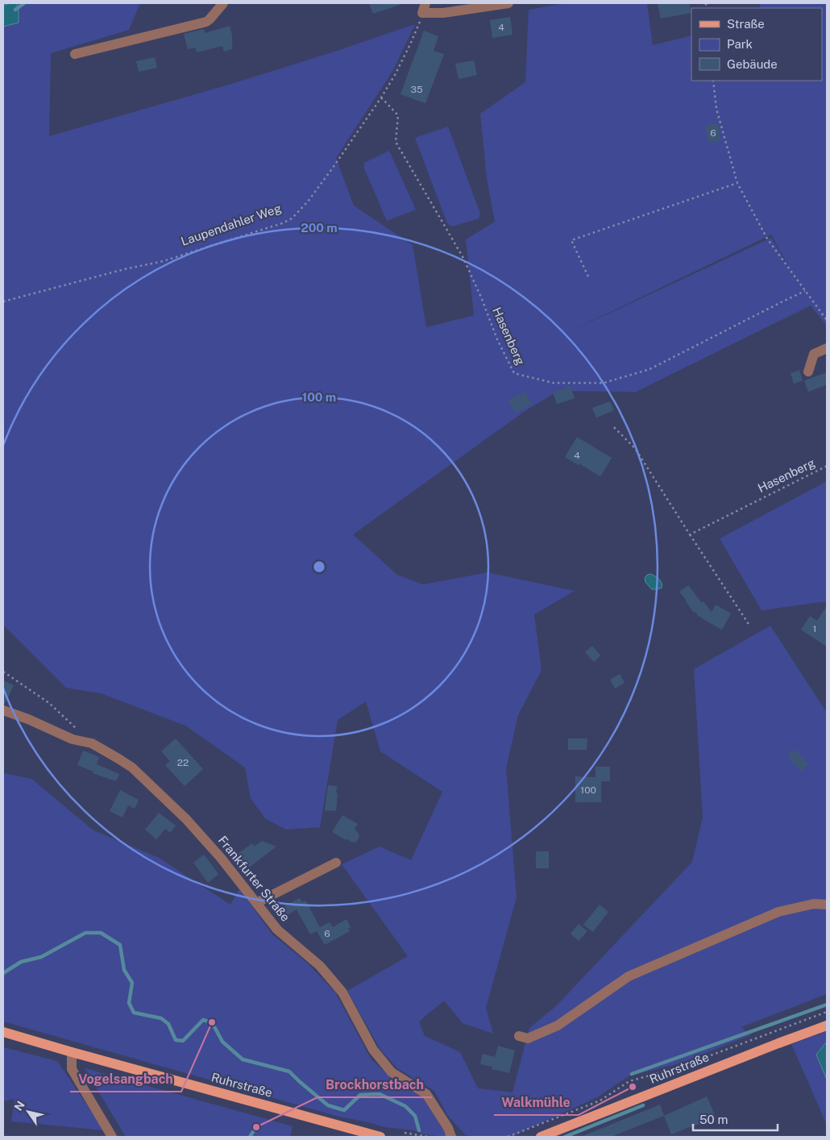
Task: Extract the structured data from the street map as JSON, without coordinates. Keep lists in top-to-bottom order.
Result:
{
  "streets": {
    "main road": ["Ruhrstraße"],
    "street": ["Frankfurter Straße"],
    "path": ["Laupendahler Weg", "Hasenberg"]
  },
  "crossings": [
    ["Laupendahler Weg", "Hasenberg"]
  ],
  "places": ["Vogelsangbach", "Walkmühle", "Brockhorstbach"],
  "house_numbers": [
    "4",
    "35",
    "6",
    "4",
    "1",
    "22",
    "100",
    "6"
  ],
  "legend": ["Straße", "Park", "Gebäude"],
  "scale_bar": "50 m",
  "north": "top left",
  "rings": ["200 m", "100 m"]
}
